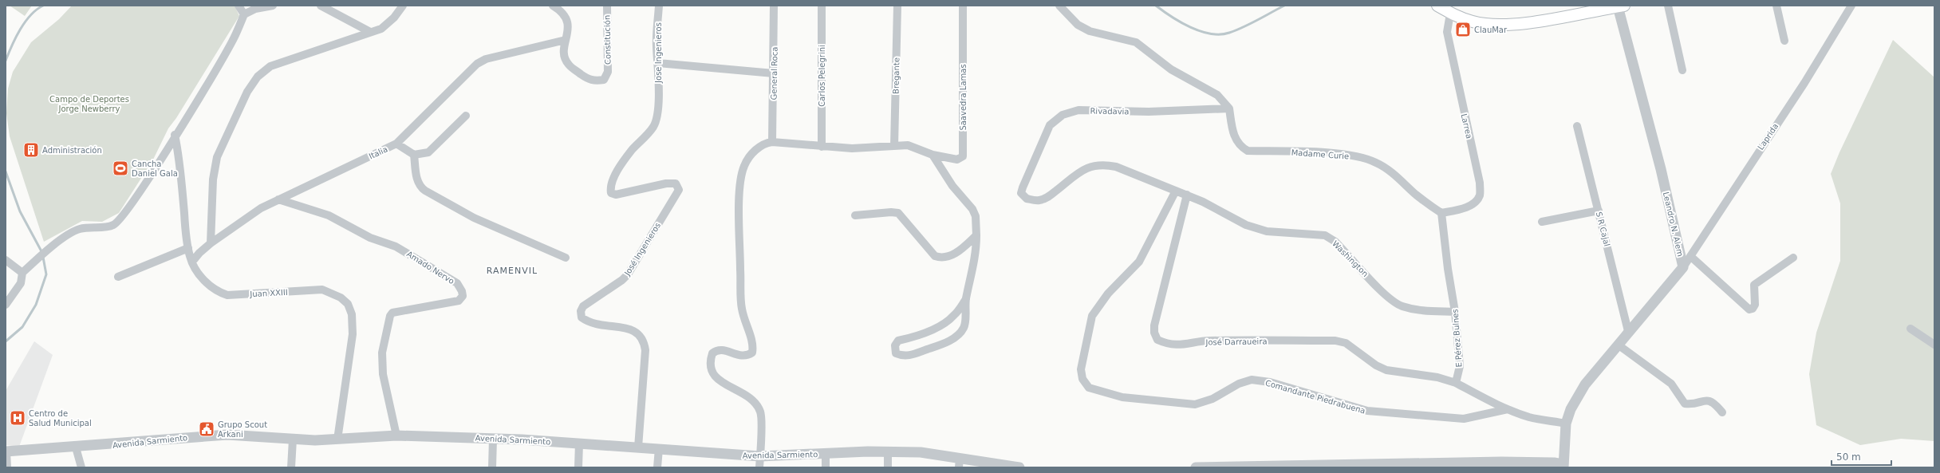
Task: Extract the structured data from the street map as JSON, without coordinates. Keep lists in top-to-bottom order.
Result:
{
  "streets": {
    "street": [
      "Constitución",
      "Jose Ingenieros",
      "General Roca",
      "Carlos Pelegrini",
      "Bregante",
      "Saavedra Lamas",
      "Rivadavia",
      "Larrea",
      "Laprida",
      "Italia",
      "Madame Curie",
      "Leandro N. Alem",
      "S R Cajal",
      "José Ingenieros",
      "Washington",
      "Amado Nervo",
      "Juan XXIII",
      "E Pérez Bulnes",
      "José Darraueira",
      "Comandante Piedrabuena",
      "Avenida Sarmiento"
    ]
  },
  "crossings": [
    ["Jose Ingenieros", "José Ingenieros"],
    ["Rivadavia", "Madame Curie"],
    ["Rivadavia", "Washington"],
    ["Rivadavia", "José Darraueira"],
    ["Rivadavia", "Comandante Piedrabuena"],
    ["Larrea", "Madame Curie"],
    ["Larrea", "E Pérez Bulnes"],
    ["Laprida", "Leandro N. Alem"],
    ["Italia", "Amado Nervo"],
    ["Italia", "Juan XXIII"],
    ["Madame Curie", "E Pérez Bulnes"],
    ["Leandro N. Alem", "S R Cajal"],
    ["José Ingenieros", "Avenida Sarmiento"],
    ["Washington", "E Pérez Bulnes"],
    ["Washington", "José Darraueira"],
    ["Amado Nervo", "Avenida Sarmiento"],
    ["Juan XXIII", "Avenida Sarmiento"],
    ["E Pérez Bulnes", "José Darraueira"]
  ],
  "districts": ["RAMENVIL"],
  "parks": ["Campo de Deportes Jorge Newberry"],
  "places": {
    "shop": ["ClauMar"],
    "building": ["Administración"],
    "sports": ["Cancha Daniel Gala"],
    "hospital": ["Centro de Salud Municipal"],
    "public building": ["Grupo Scout Arkani"]
  },
  "scale_bar": "50 m"
}
